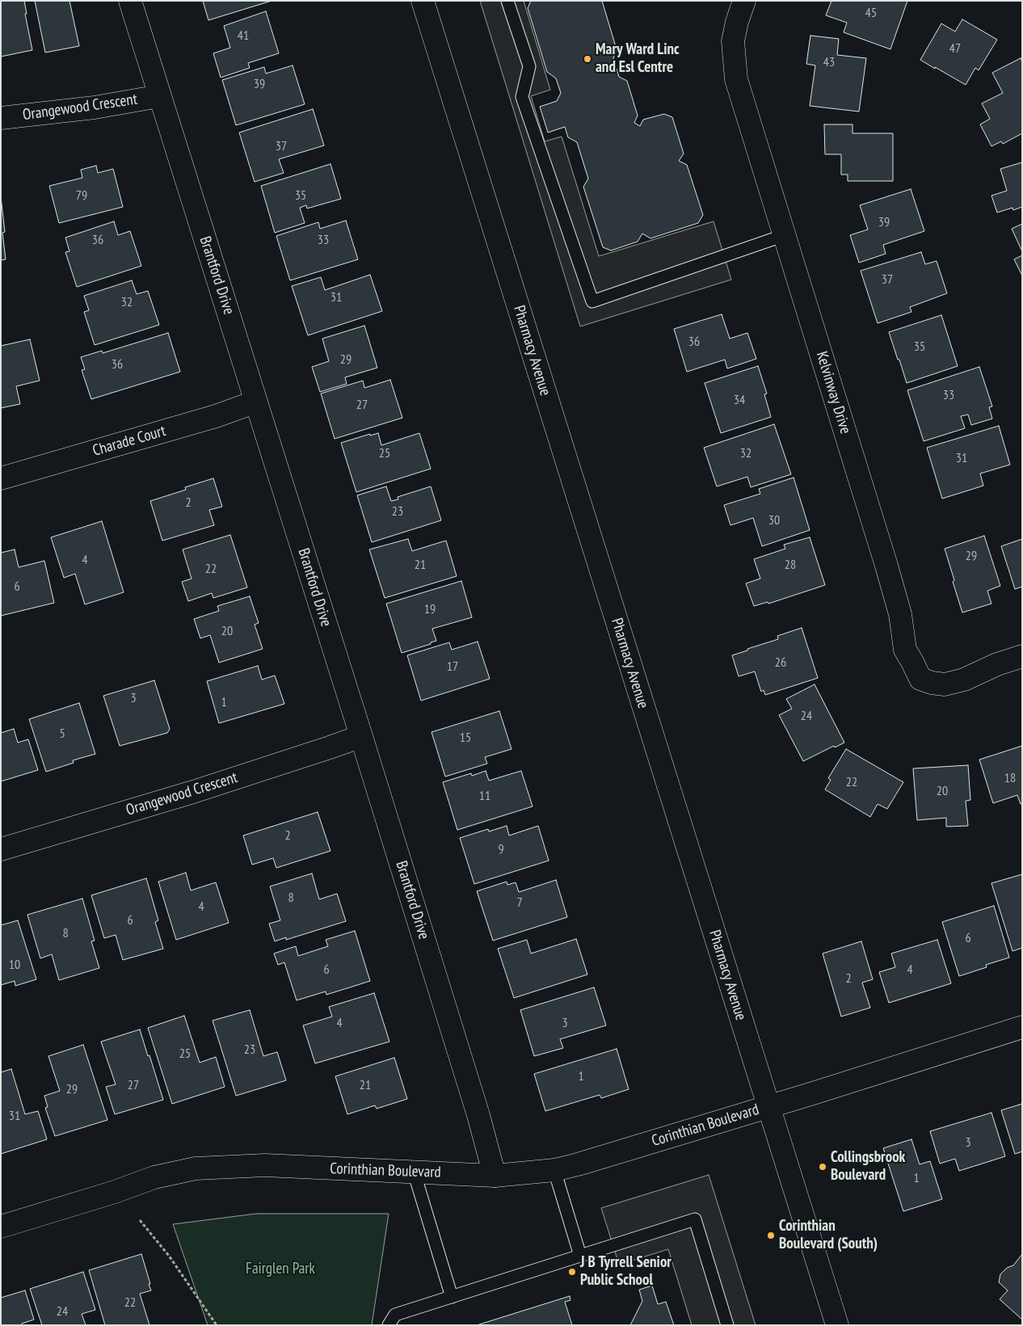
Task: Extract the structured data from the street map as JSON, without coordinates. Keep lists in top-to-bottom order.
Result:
{
  "streets": {
    "street": [
      "Orangewood Crescent",
      "Brantford Drive",
      "Pharmacy Avenue",
      "Kelvinway Drive",
      "Charade Court",
      "Corinthian Boulevard"
    ]
  },
  "crossings": [
    ["Orangewood Crescent", "Brantford Drive"],
    ["Brantford Drive", "Charade Court"],
    ["Brantford Drive", "Corinthian Boulevard"],
    ["Pharmacy Avenue", "Corinthian Boulevard"]
  ],
  "parks": ["Fairglen Park"],
  "places": [
    "Mary Ward Linc and Esl Centre",
    "Collingsbrook Boulevard",
    "Corinthian Boulevard (South)",
    "J B Tyrrell Senior Public School"
  ],
  "house_numbers": [
    "45",
    "41",
    "47",
    "43",
    "39",
    "37",
    "79",
    "35",
    "39",
    "36",
    "33",
    "37",
    "31",
    "32",
    "36",
    "35",
    "29",
    "36",
    "33",
    "34",
    "27",
    "25",
    "32",
    "31",
    "2",
    "23",
    "30",
    "29",
    "4",
    "21",
    "28",
    "22",
    "6",
    "19",
    "20",
    "26",
    "17",
    "3",
    "1",
    "24",
    "5",
    "15",
    "18",
    "22",
    "20",
    "11",
    "2",
    "9",
    "8",
    "7",
    "4",
    "6",
    "8",
    "6",
    "10",
    "6",
    "4",
    "2",
    "4",
    "3",
    "23",
    "25",
    "1",
    "27",
    "21",
    "29",
    "31",
    "3",
    "1",
    "22",
    "24"
  ]
}
